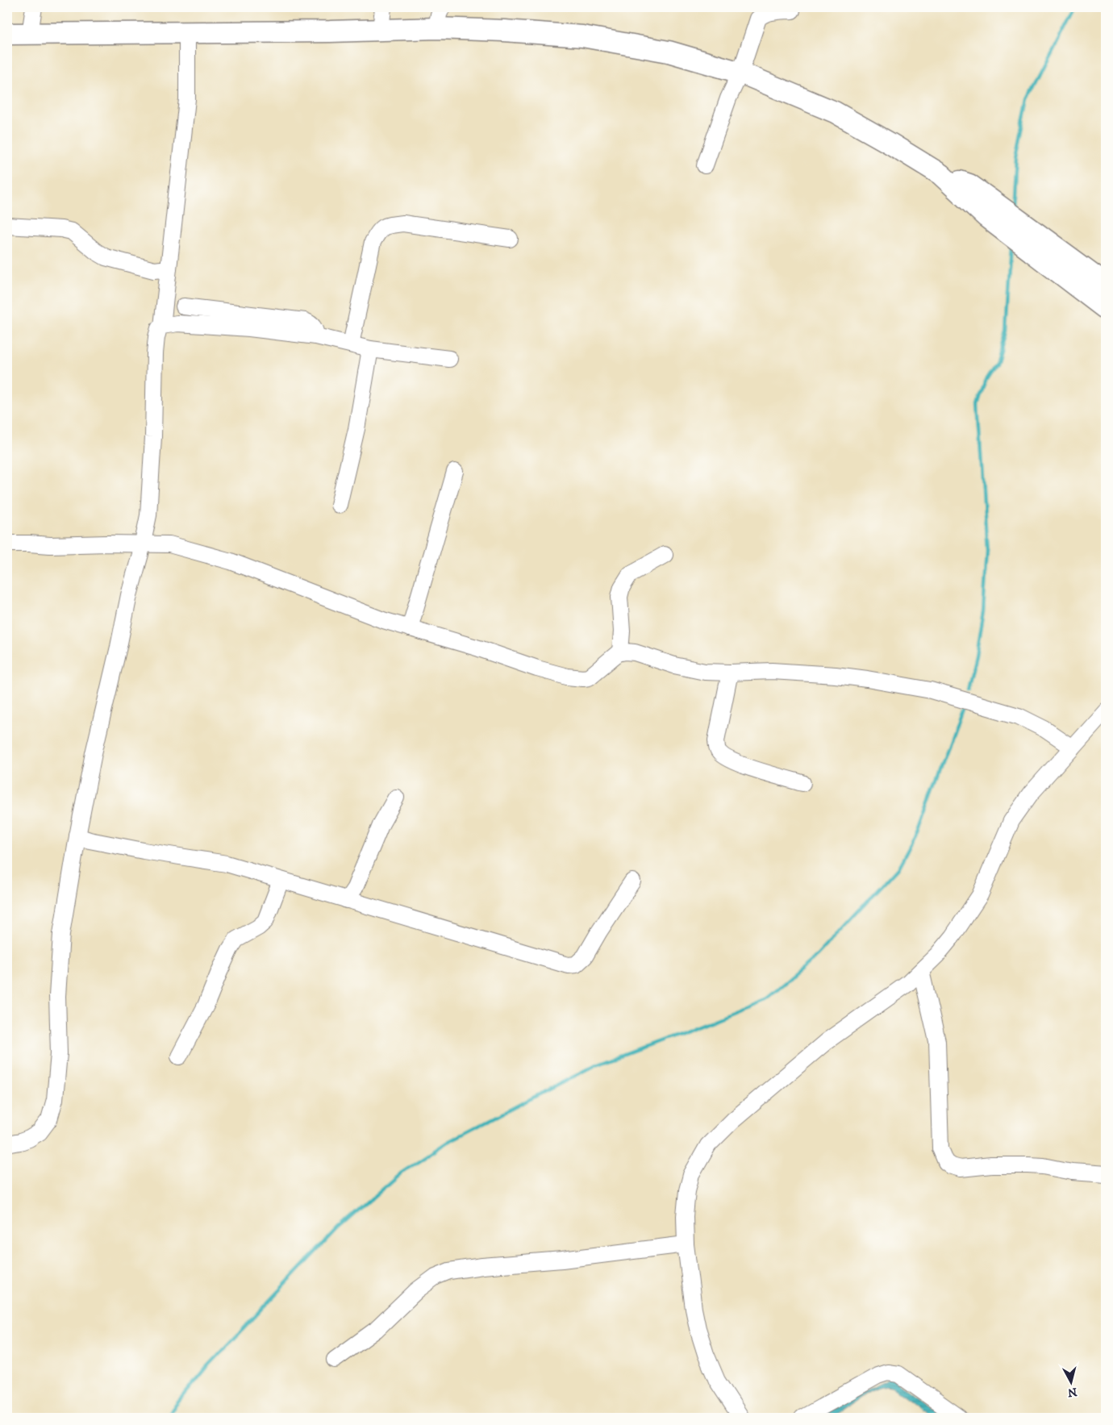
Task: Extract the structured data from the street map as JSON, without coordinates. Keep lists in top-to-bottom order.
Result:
{
  "north": "bottom"
}
